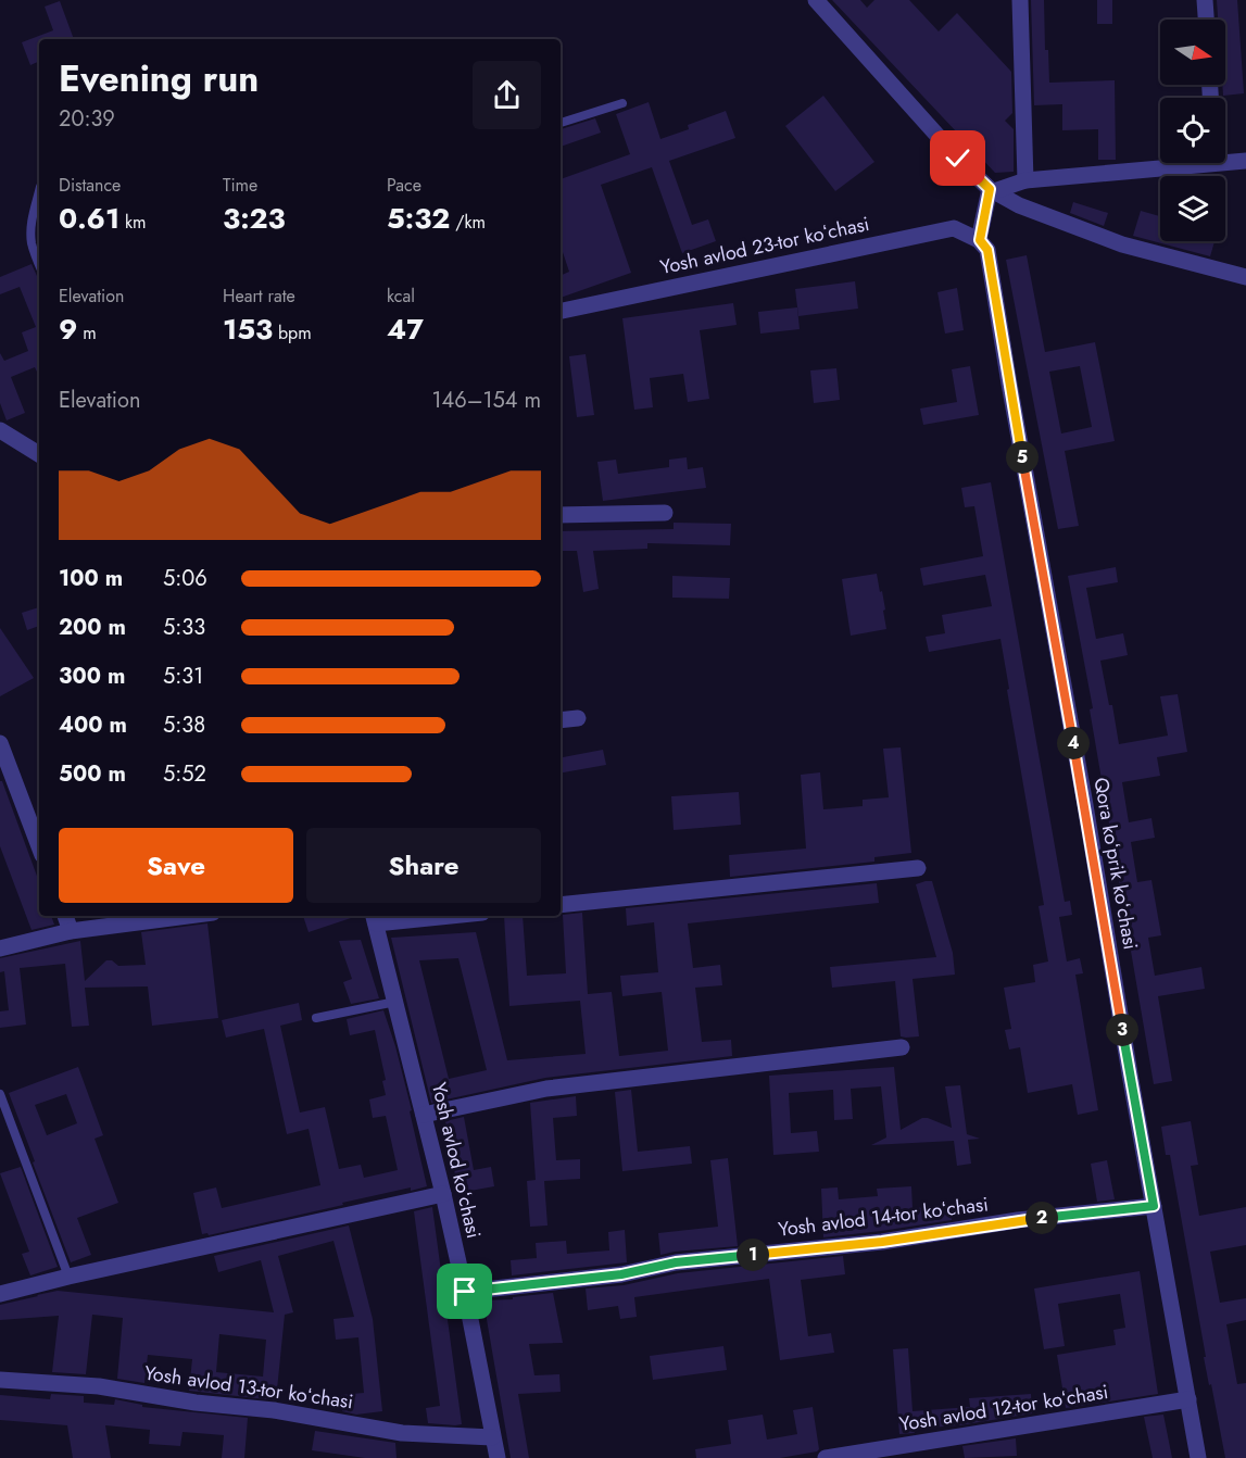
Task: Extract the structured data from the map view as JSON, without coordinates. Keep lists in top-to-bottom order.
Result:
{
  "streets": {
    "street": [
      "Yosh avlod 23-tor koʻchasi",
      "Qora koʻprik koʻchasi",
      "Yosh avlod koʻchasi",
      "Yosh avlod 14-tor koʻchasi",
      "Yosh avlod 13-tor koʻchasi",
      "Yosh avlod 12-tor koʻchasi"
    ]
  },
  "crossings": [
    ["Yosh avlod 23-tor koʻchasi", "Qora koʻprik koʻchasi"],
    ["Qora koʻprik koʻchasi", "Yosh avlod 14-tor koʻchasi"],
    ["Qora koʻprik koʻchasi", "Yosh avlod 12-tor koʻchasi"],
    ["Yosh avlod koʻchasi", "Yosh avlod 14-tor koʻchasi"],
    ["Yosh avlod koʻchasi", "Yosh avlod 13-tor koʻchasi"]
  ],
  "north": "right",
  "page": {
    "heading": ["Evening run", "20:39"],
    "stats": [
      ["Distance", "0.61 km"],
      ["Time", "3:23"],
      ["Pace", "5:32 /km"],
      ["Elevation", "9 m"],
      ["Heart rate", "153 bpm"],
      ["kcal", "47"]
    ],
    "chart": ["Elevation", "146–154 m"],
    "pins": [
      "5",
      "4",
      "3",
      "2",
      "1"
    ],
    "list": [
      {
        "name": "100 m",
        "note": "5:06"
      },
      {
        "name": "200 m",
        "note": "5:33"
      },
      {
        "name": "300 m",
        "note": "5:31"
      },
      {
        "name": "400 m",
        "note": "5:38"
      },
      {
        "name": "500 m",
        "note": "5:52"
      }
    ],
    "buttons": ["Save", "Share"]
  }
}
